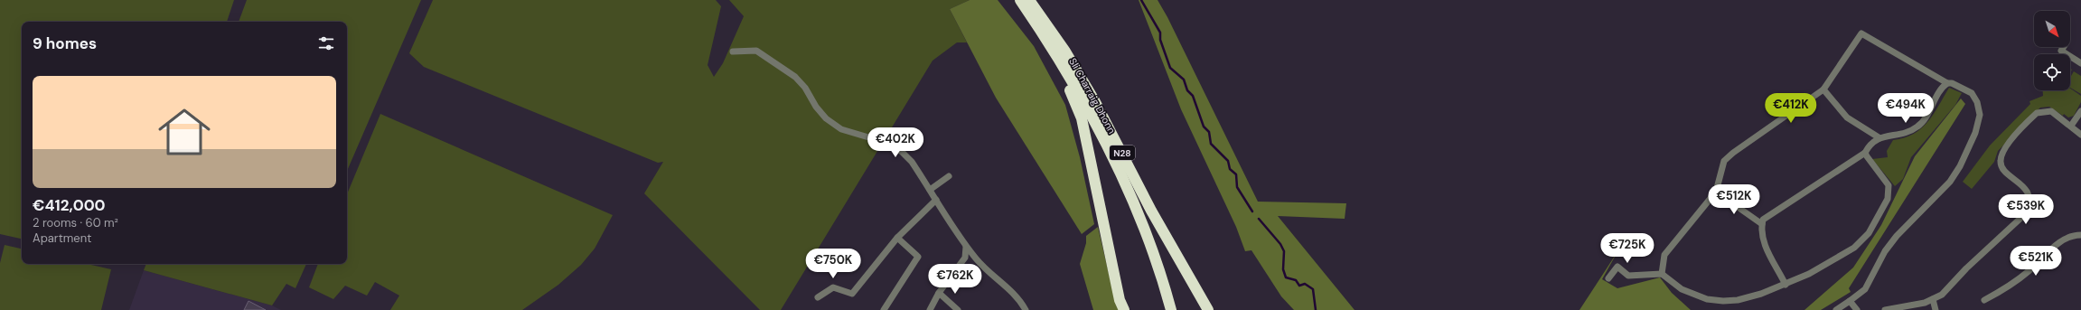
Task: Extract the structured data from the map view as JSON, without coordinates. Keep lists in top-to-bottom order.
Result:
{
  "streets": {
    "highway": ["Sli Charraig Dhonn", "N28"]
  },
  "north": "bottom right",
  "page": {
    "heading": "9 homes",
    "list": [
      {
        "name": "€412,000",
        "note": "2 rooms · 60 m² · Apartment"
      }
    ],
    "price": [
      "€412K",
      "€494K",
      "€402K",
      "€512K",
      "€539K",
      "€725K",
      "€521K",
      "€750K",
      "€762K"
    ]
  }
}
